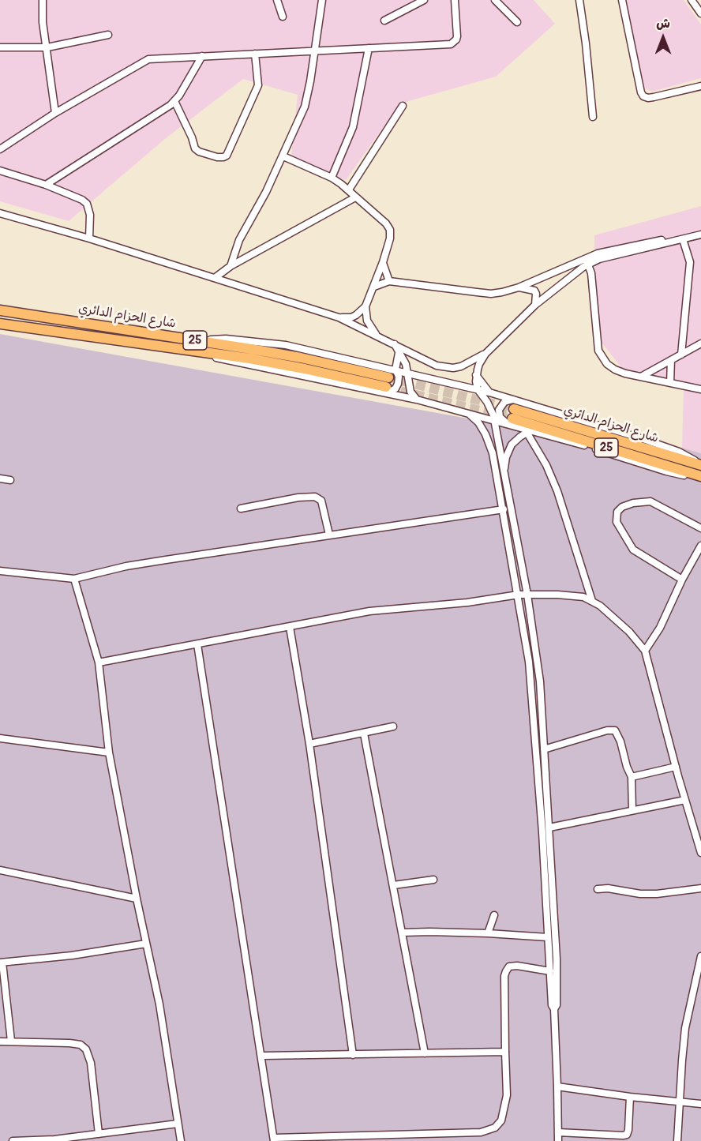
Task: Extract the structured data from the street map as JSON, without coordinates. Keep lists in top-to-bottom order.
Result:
{
  "streets": {
    "highway": ["شارع الحزام الدائري", "25"]
  },
  "north": "top"
}
